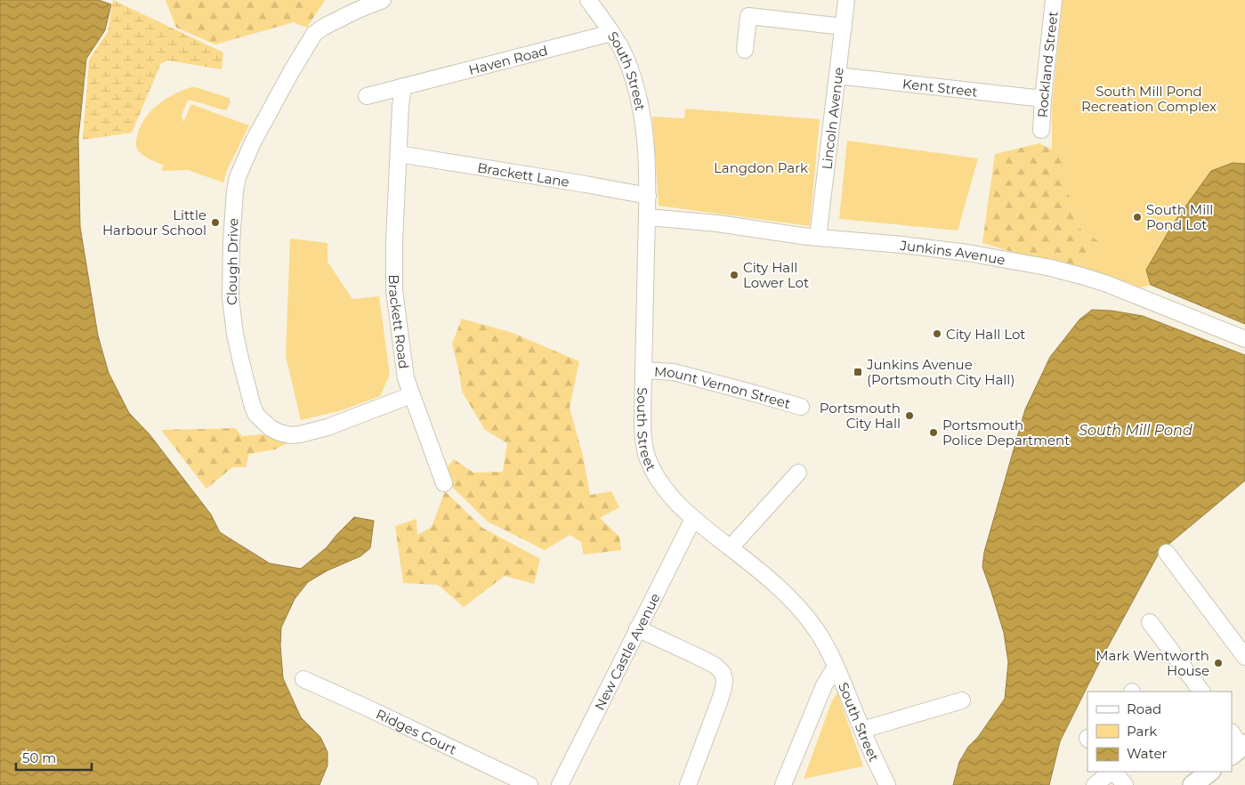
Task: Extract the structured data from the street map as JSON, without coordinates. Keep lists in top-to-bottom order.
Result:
{
  "streets": {
    "street": [
      "Haven Road",
      "Rockland Street",
      "South Street",
      "Kent Street",
      "Lincoln Avenue",
      "Brackett Lane",
      "Junkins Avenue",
      "Clough Drive",
      "Brackett Road",
      "Mount Vernon Street",
      "New Castle Avenue",
      "Ridges Court"
    ]
  },
  "crossings": [
    ["Haven Road", "South Street"],
    ["Rockland Street", "Kent Street"],
    ["South Street", "Brackett Lane"],
    ["South Street", "Junkins Avenue"],
    ["South Street", "Mount Vernon Street"],
    ["South Street", "New Castle Avenue"],
    ["Kent Street", "Lincoln Avenue"],
    ["Lincoln Avenue", "Junkins Avenue"],
    ["Brackett Lane", "Brackett Road"],
    ["Clough Drive", "Brackett Road"]
  ],
  "water": ["South Mill Pond"],
  "parks": ["South Mill Pond Recreation Complex", "Langdon Park"],
  "places": {
    "other": [
      "South Mill Pond Lot",
      "Little Harbour School",
      "City Hall Lower Lot",
      "City Hall Lot",
      "Portsmouth City Hall",
      "Portsmouth Police Department",
      "Mark Wentworth House"
    ],
    "transit": ["Junkins Avenue (Portsmouth City Hall)"]
  },
  "legend": ["Road", "Park", "Water"],
  "scale_bar": "50 m"
}
